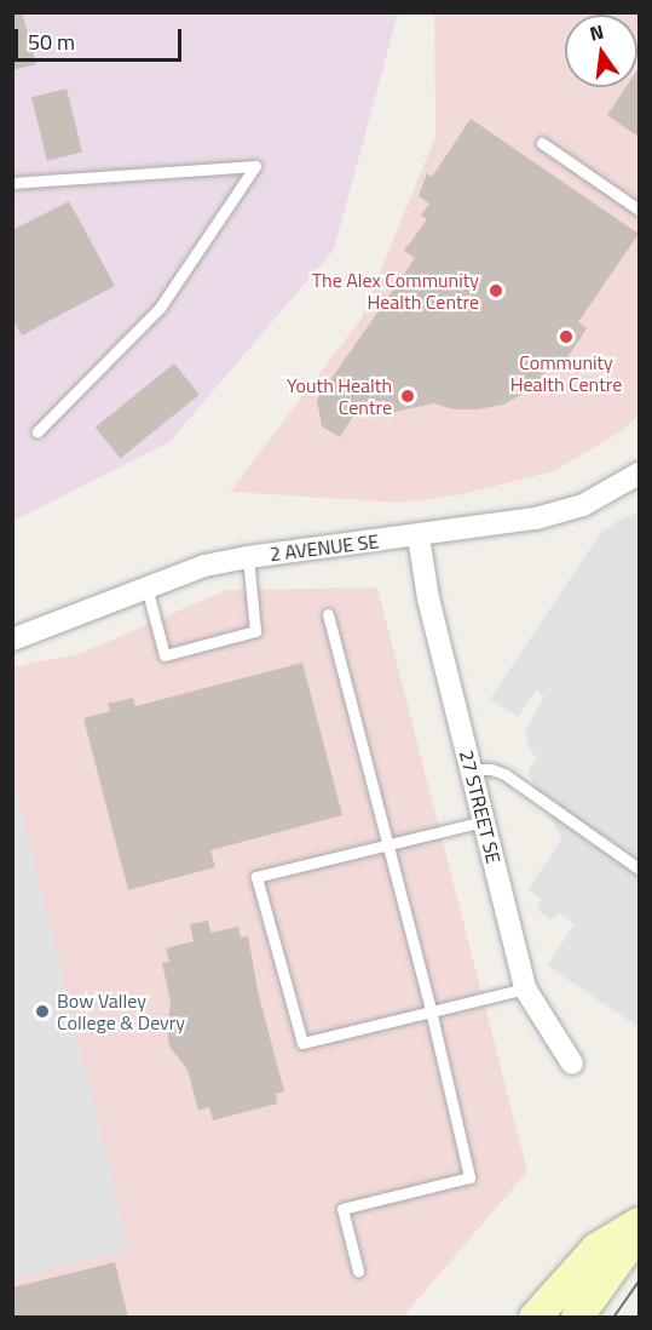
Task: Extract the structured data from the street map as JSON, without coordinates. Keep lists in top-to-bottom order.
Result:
{
  "streets": {
    "street": ["2 AVENUE SE", "27 STREET SE"]
  },
  "crossings": [
    ["2 AVENUE SE", "27 STREET SE"]
  ],
  "places": [
    "The Alex Community Health Centre",
    "Community Health Centre",
    "Youth Health Centre",
    "Bow Valley College & Devry"
  ],
  "scale_bar": "50 m",
  "north": "top"
}
